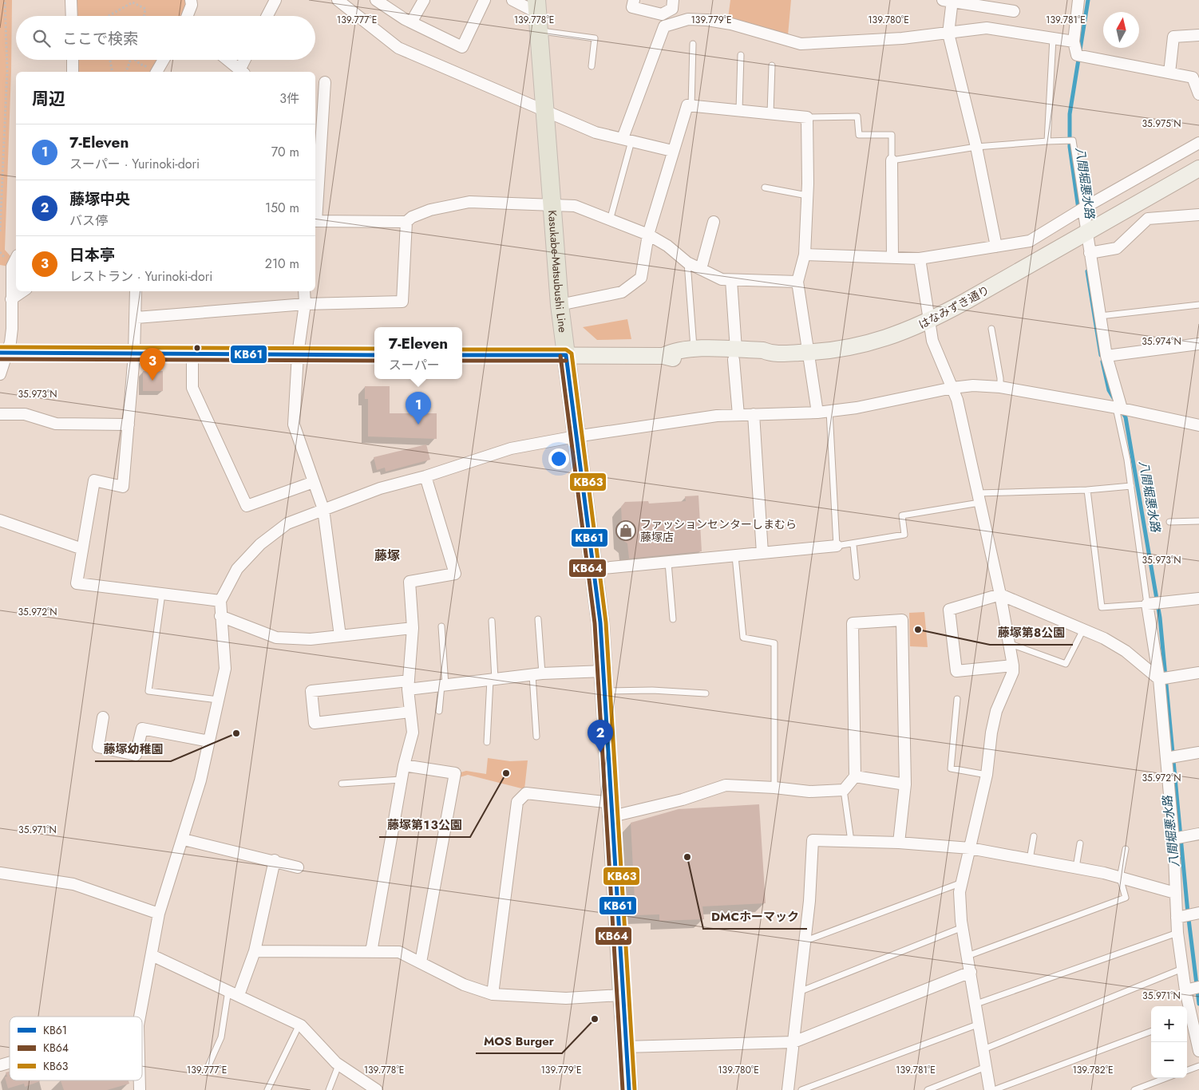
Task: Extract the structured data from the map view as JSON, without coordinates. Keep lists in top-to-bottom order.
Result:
{
  "streets": {
    "main road": ["Kasukabe-Matsubushi Line"],
    "street": ["はなみずき通り"]
  },
  "crossings": [
    ["Kasukabe-Matsubushi Line", "はなみずき通り"]
  ],
  "districts": ["藤塚"],
  "water": ["八間堀悪水路"],
  "places": {
    "shop": ["ファッションセンターしまむら 藤塚店"],
    "other": [
      "藤塚第８公園",
      "藤塚幼稚園",
      "藤塚第１３公園",
      "DMCホーマック",
      "MOS Burger"
    ]
  },
  "lines": ["transit line KB63", "transit line KB61", "transit line KB64"],
  "legend": ["KB61", "KB64", "KB63"],
  "north": "top",
  "page": {
    "search": "ここで検索",
    "heading": ["周辺", "3件"],
    "list": [
      {
        "mark": "1",
        "name": "7-Eleven",
        "note": "スーパー · Yurinoki-dori",
        "value": "70 m"
      },
      {
        "mark": "2",
        "name": "藤塚中央",
        "note": "バス停",
        "value": "150 m"
      },
      {
        "mark": "3",
        "name": "日本亭",
        "note": "レストラン · Yurinoki-dori",
        "value": "210 m"
      }
    ],
    "popup": ["7-Eleven", "スーパー"],
    "pins": ["3", "1", "2"],
    "map_buttons": ["+", "−"]
  },
  "coordinates": [
    "139.777°E",
    "139.778°E",
    "139.779°E",
    "139.780°E",
    "139.781°E",
    "35.975°N",
    "35.974°N",
    "35.973°N",
    "35.972°N",
    "35.971°N",
    "139.782°E"
  ]
}
